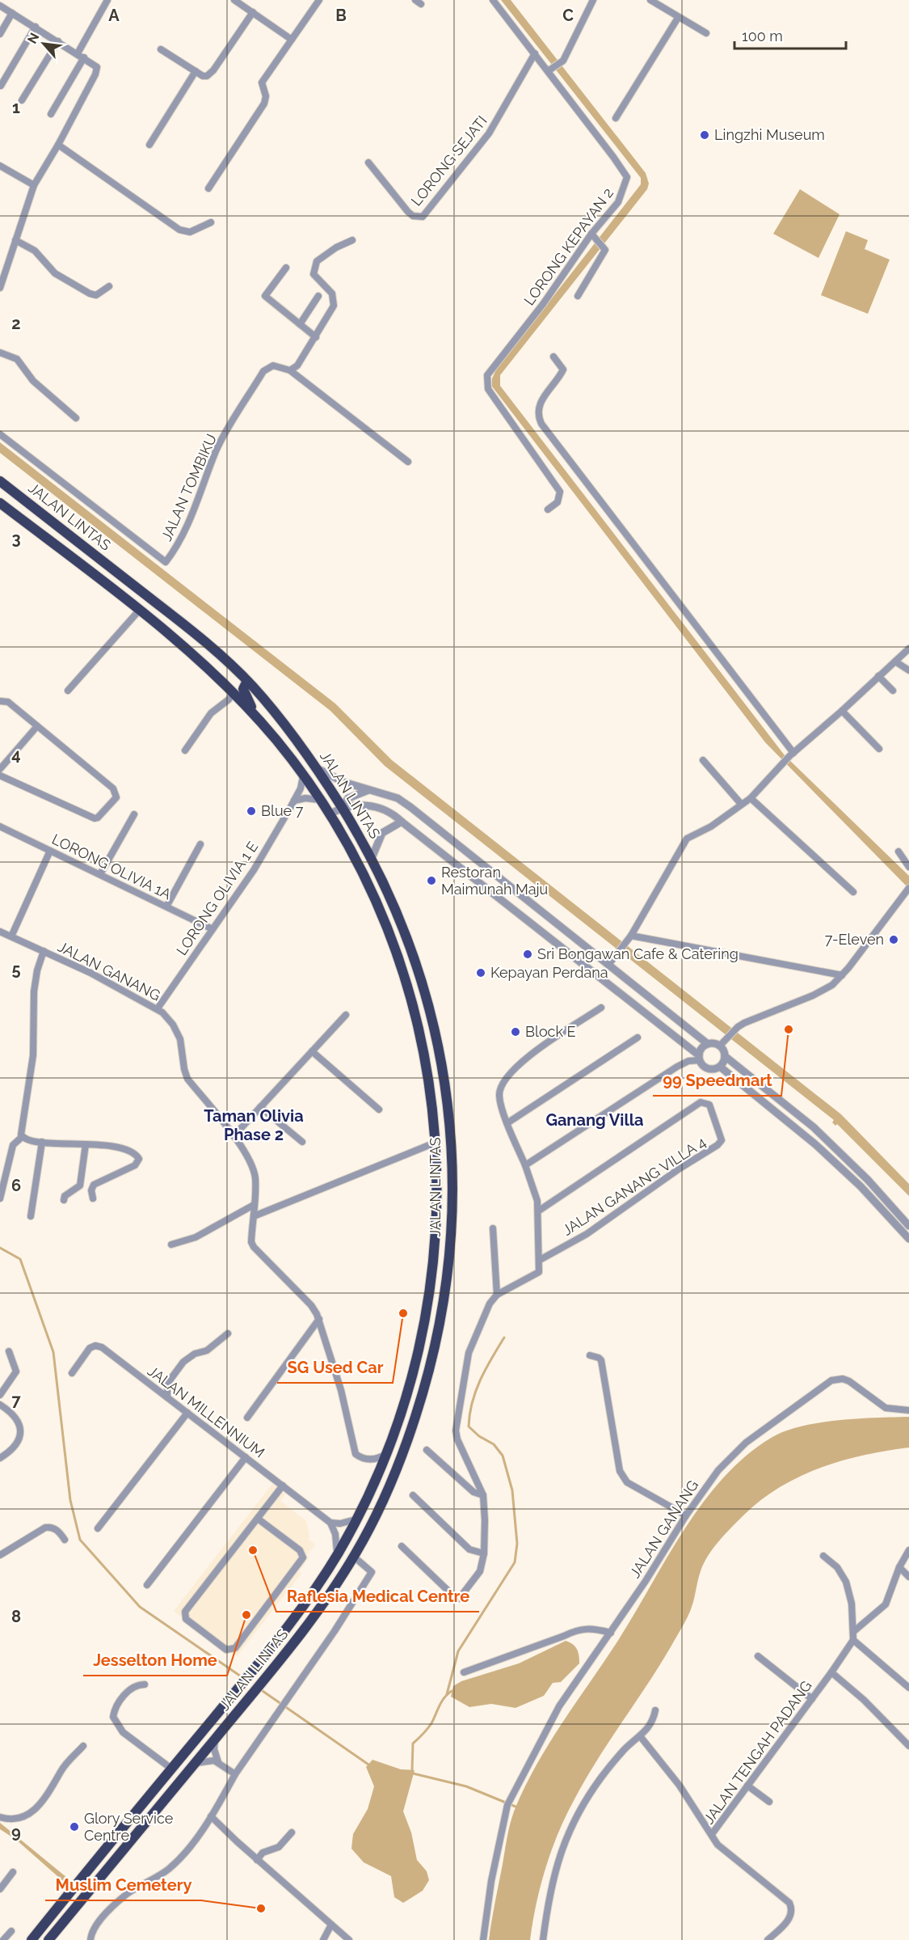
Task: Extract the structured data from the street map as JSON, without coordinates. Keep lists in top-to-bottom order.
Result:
{
  "streets": {
    "highway": ["JALAN LINTAS"],
    "street": [
      "LORONG SEJATI",
      "LORONG KEPAYAN 2",
      "JALAN TOMBIKU",
      "LORONG OLIVIA 1A",
      "LORONG OLIVIA 1 E",
      "JALAN GANANG",
      "JALAN GANANG VILLA 4",
      "JALAN MILLENNIUM",
      "JALAN TENGAH PADANG"
    ]
  },
  "crossings": [
    ["LORONG SEJATI", "LORONG KEPAYAN 2"],
    ["JALAN LINTAS", "LORONG OLIVIA 1 E"],
    ["JALAN LINTAS", "JALAN GANANG"],
    ["LORONG OLIVIA 1A", "LORONG OLIVIA 1 E"],
    ["LORONG OLIVIA 1 E", "JALAN GANANG"]
  ],
  "districts": ["Taman Olivia Phase 2", "Ganang Villa"],
  "places": [
    "Lingzhi Museum",
    "Blue 7",
    "Restoran Maimunah Maju",
    "7-Eleven",
    "Sri Bongawan Cafe & Catering",
    "Kepayan Perdana",
    "99 Speedmart",
    "Block E",
    "SG Used Car",
    "Raflesia Medical Centre",
    "Jesselton Home",
    "Glory Service Centre",
    "Muslim Cemetery"
  ],
  "scale_bar": "100 m",
  "north": "top left",
  "grid": {
    "columns": ["A", "B", "C"],
    "rows": [
      "1",
      "2",
      "3",
      "4",
      "5",
      "6",
      "7",
      "8",
      "9"
    ]
  }
}
